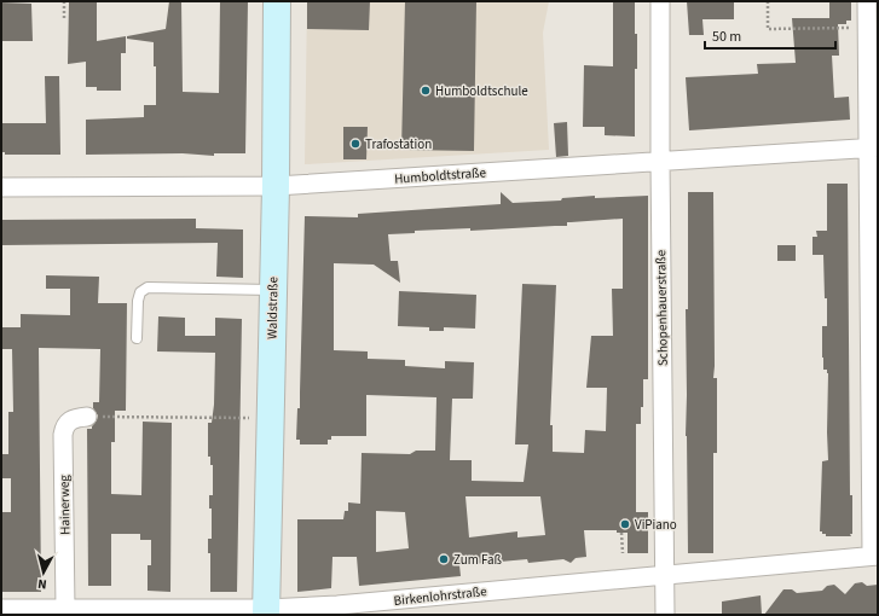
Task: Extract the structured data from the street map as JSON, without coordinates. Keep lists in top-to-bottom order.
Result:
{
  "streets": {
    "main road": ["Waldstraße"],
    "street": [
      "Humboldtstraße",
      "Schopenhauerstraße",
      "Hainerweg",
      "Birkenlohrstraße"
    ]
  },
  "crossings": [
    ["Humboldtstraße", "Waldstraße"],
    ["Humboldtstraße", "Schopenhauerstraße"],
    ["Waldstraße", "Birkenlohrstraße"],
    ["Schopenhauerstraße", "Birkenlohrstraße"],
    ["Hainerweg", "Birkenlohrstraße"]
  ],
  "places": [
    "Humboldtschule",
    "Trafostation",
    "ViPiano",
    "Zum Faß"
  ],
  "scale_bar": "50 m",
  "north": "bottom"
}
